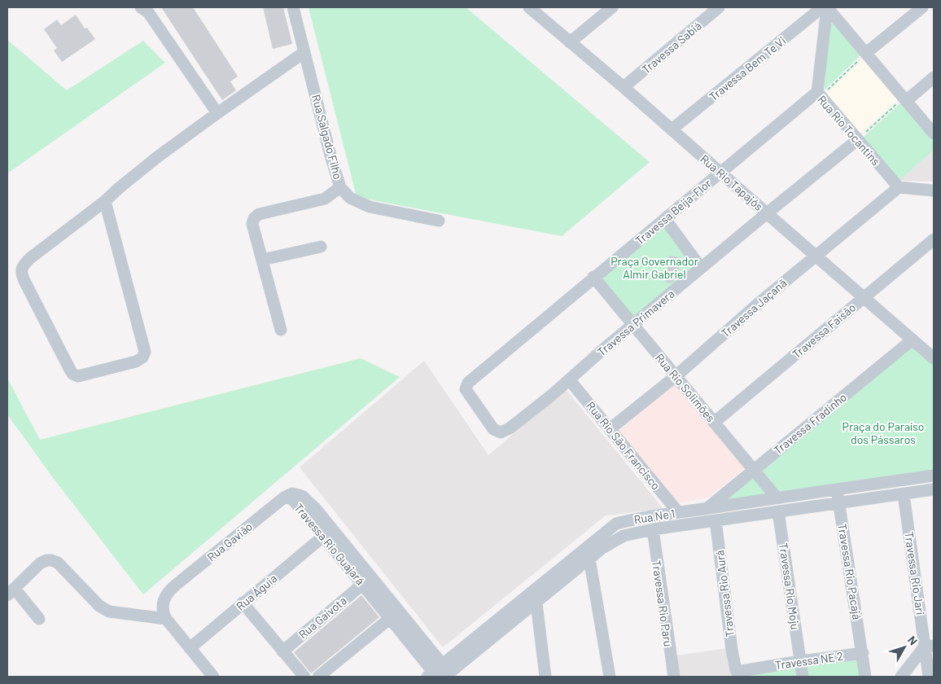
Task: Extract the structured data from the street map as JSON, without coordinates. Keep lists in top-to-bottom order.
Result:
{
  "streets": {
    "street": [
      "Travessa Sabiá",
      "Travessa Bem Te Vi",
      "Rua Rio Tocantins",
      "Rua Salgado Filho",
      "Rua Rio Tapajós",
      "Travessa Beija-Flor",
      "Travessa Jaçanã",
      "Travessa Primavera",
      "Travessa Faisão",
      "Rua Rio Solimões",
      "Travessa Fradinho",
      "Rua Rio São Francisco",
      "Rua Ne 1",
      "Rua Gavião",
      "Travessa Rio Guajará",
      "Travessa Rio Pacajá",
      "Travessa Rio Jari",
      "Travessa Rio Moju",
      "Rua Águia",
      "Travessa Rio Aurá",
      "Travessa Rio Paru",
      "Rua Gaivota",
      "Travessa NE 2"
    ]
  },
  "crossings": [
    ["Travessa Sabiá", "Rua Rio Tapajós"],
    ["Travessa Bem Te Vi", "Rua Rio Tapajós"],
    ["Rua Rio Tocantins", "Travessa Beija-Flor"],
    ["Rua Rio Tocantins", "Travessa Jaçanã"],
    ["Rua Rio Tocantins", "Travessa Primavera"],
    ["Rua Rio Tapajós", "Travessa Beija-Flor"],
    ["Rua Rio Tapajós", "Travessa Jaçanã"],
    ["Rua Rio Tapajós", "Travessa Primavera"],
    ["Rua Rio Tapajós", "Travessa Faisão"],
    ["Rua Rio Tapajós", "Travessa Fradinho"],
    ["Travessa Beija-Flor", "Travessa Primavera"],
    ["Travessa Beija-Flor", "Rua Rio Solimões"],
    ["Travessa Jaçanã", "Rua Rio Solimões"],
    ["Travessa Jaçanã", "Rua Rio São Francisco"],
    ["Travessa Primavera", "Rua Rio Solimões"],
    ["Travessa Primavera", "Rua Rio São Francisco"],
    ["Travessa Faisão", "Rua Rio Solimões"],
    ["Rua Rio Solimões", "Travessa Fradinho"],
    ["Rua Rio Solimões", "Rua Ne 1"],
    ["Travessa Fradinho", "Rua Ne 1"],
    ["Rua Rio São Francisco", "Rua Ne 1"],
    ["Rua Ne 1", "Travessa Rio Guajará"],
    ["Rua Ne 1", "Travessa Rio Pacajá"],
    ["Rua Ne 1", "Travessa Rio Jari"],
    ["Rua Ne 1", "Travessa Rio Moju"],
    ["Rua Ne 1", "Travessa Rio Aurá"],
    ["Rua Ne 1", "Travessa Rio Paru"],
    ["Rua Gavião", "Travessa Rio Guajará"],
    ["Travessa Rio Guajará", "Rua Águia"],
    ["Travessa Rio Guajará", "Rua Gaivota"],
    ["Travessa Rio Pacajá", "Travessa NE 2"],
    ["Travessa Rio Moju", "Travessa NE 2"],
    ["Travessa Rio Aurá", "Travessa NE 2"]
  ],
  "parks": ["Praça Governador Almir Gabriel", "Praça do Paraíso dos Pássaros"],
  "north": "top right"
}
